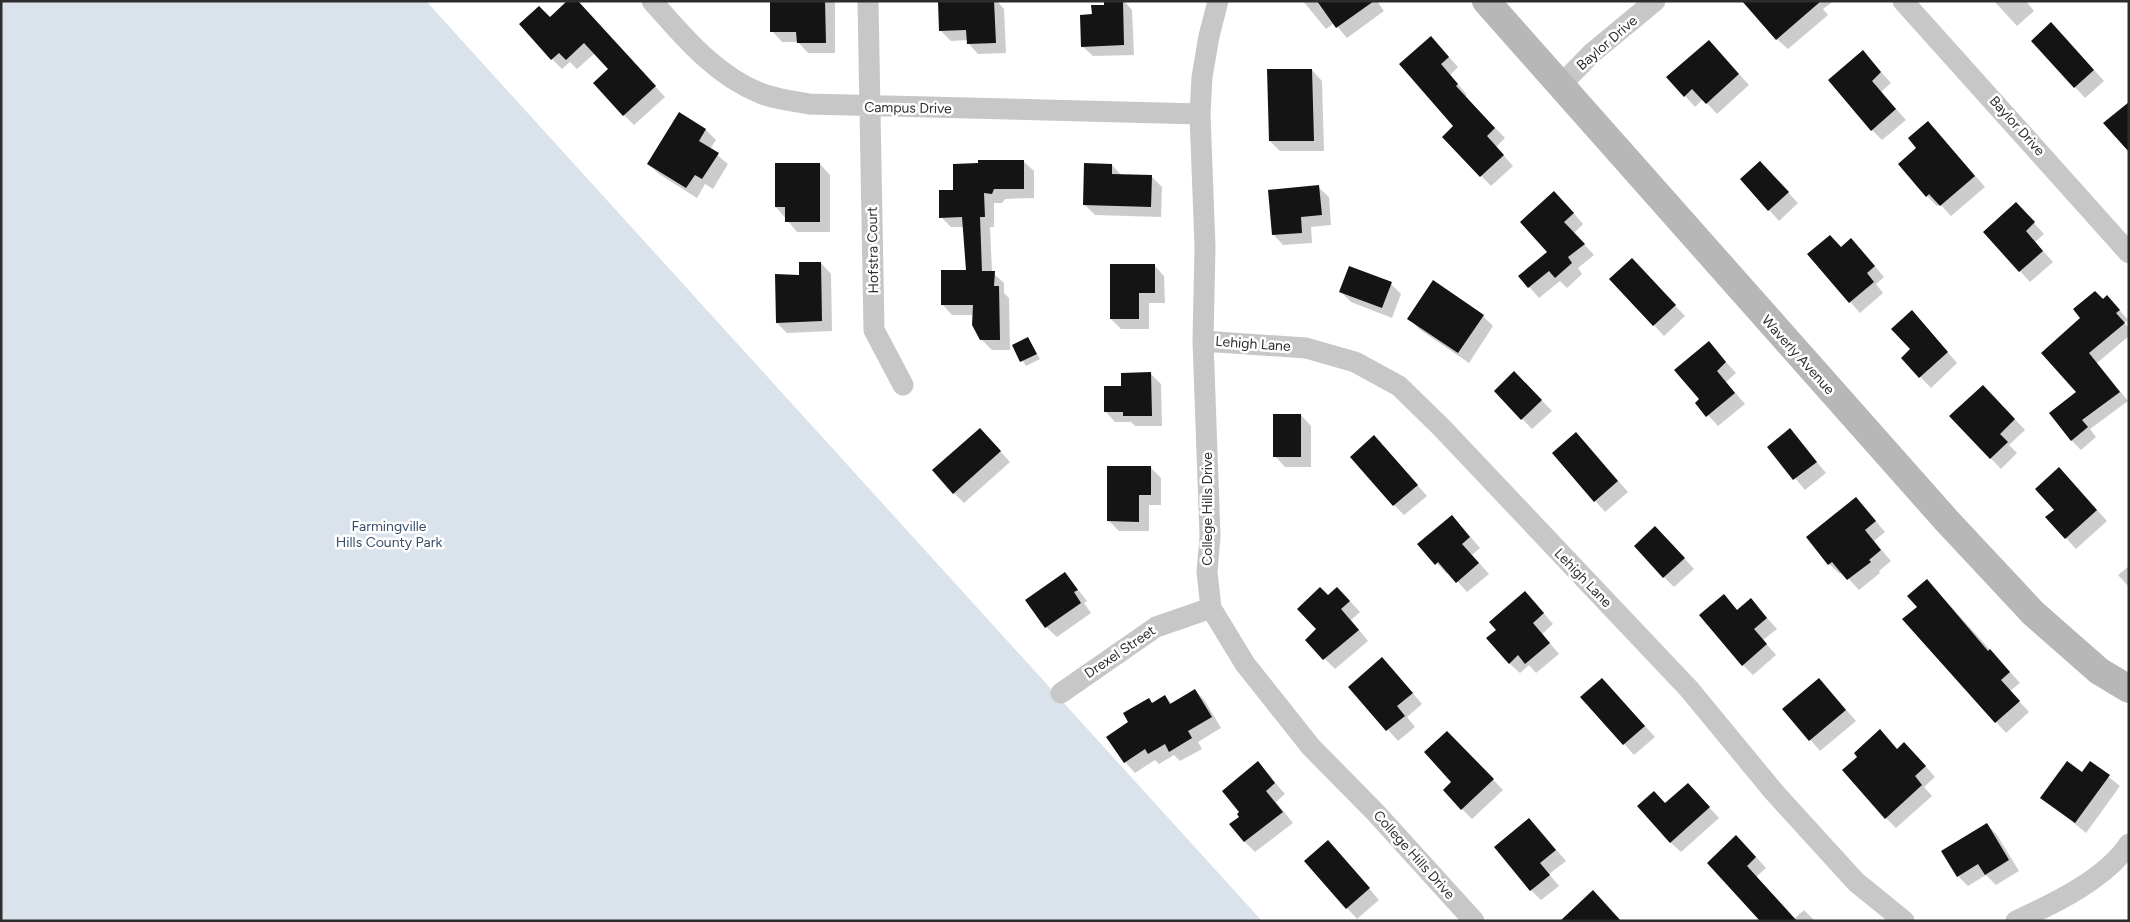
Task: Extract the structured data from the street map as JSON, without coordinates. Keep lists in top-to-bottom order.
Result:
{
  "streets": {
    "street": [
      "Baylor Drive",
      "Campus Drive",
      "Hofstra Court",
      "Lehigh Lane",
      "Waverly Avenue",
      "College Hills Drive",
      "Drexel Street"
    ]
  },
  "crossings": [
    ["Baylor Drive", "Waverly Avenue"],
    ["Campus Drive", "Hofstra Court"],
    ["Campus Drive", "College Hills Drive"],
    ["Lehigh Lane", "College Hills Drive"],
    ["College Hills Drive", "Drexel Street"]
  ],
  "parks": ["Farmingville Hills County Park"]
}
